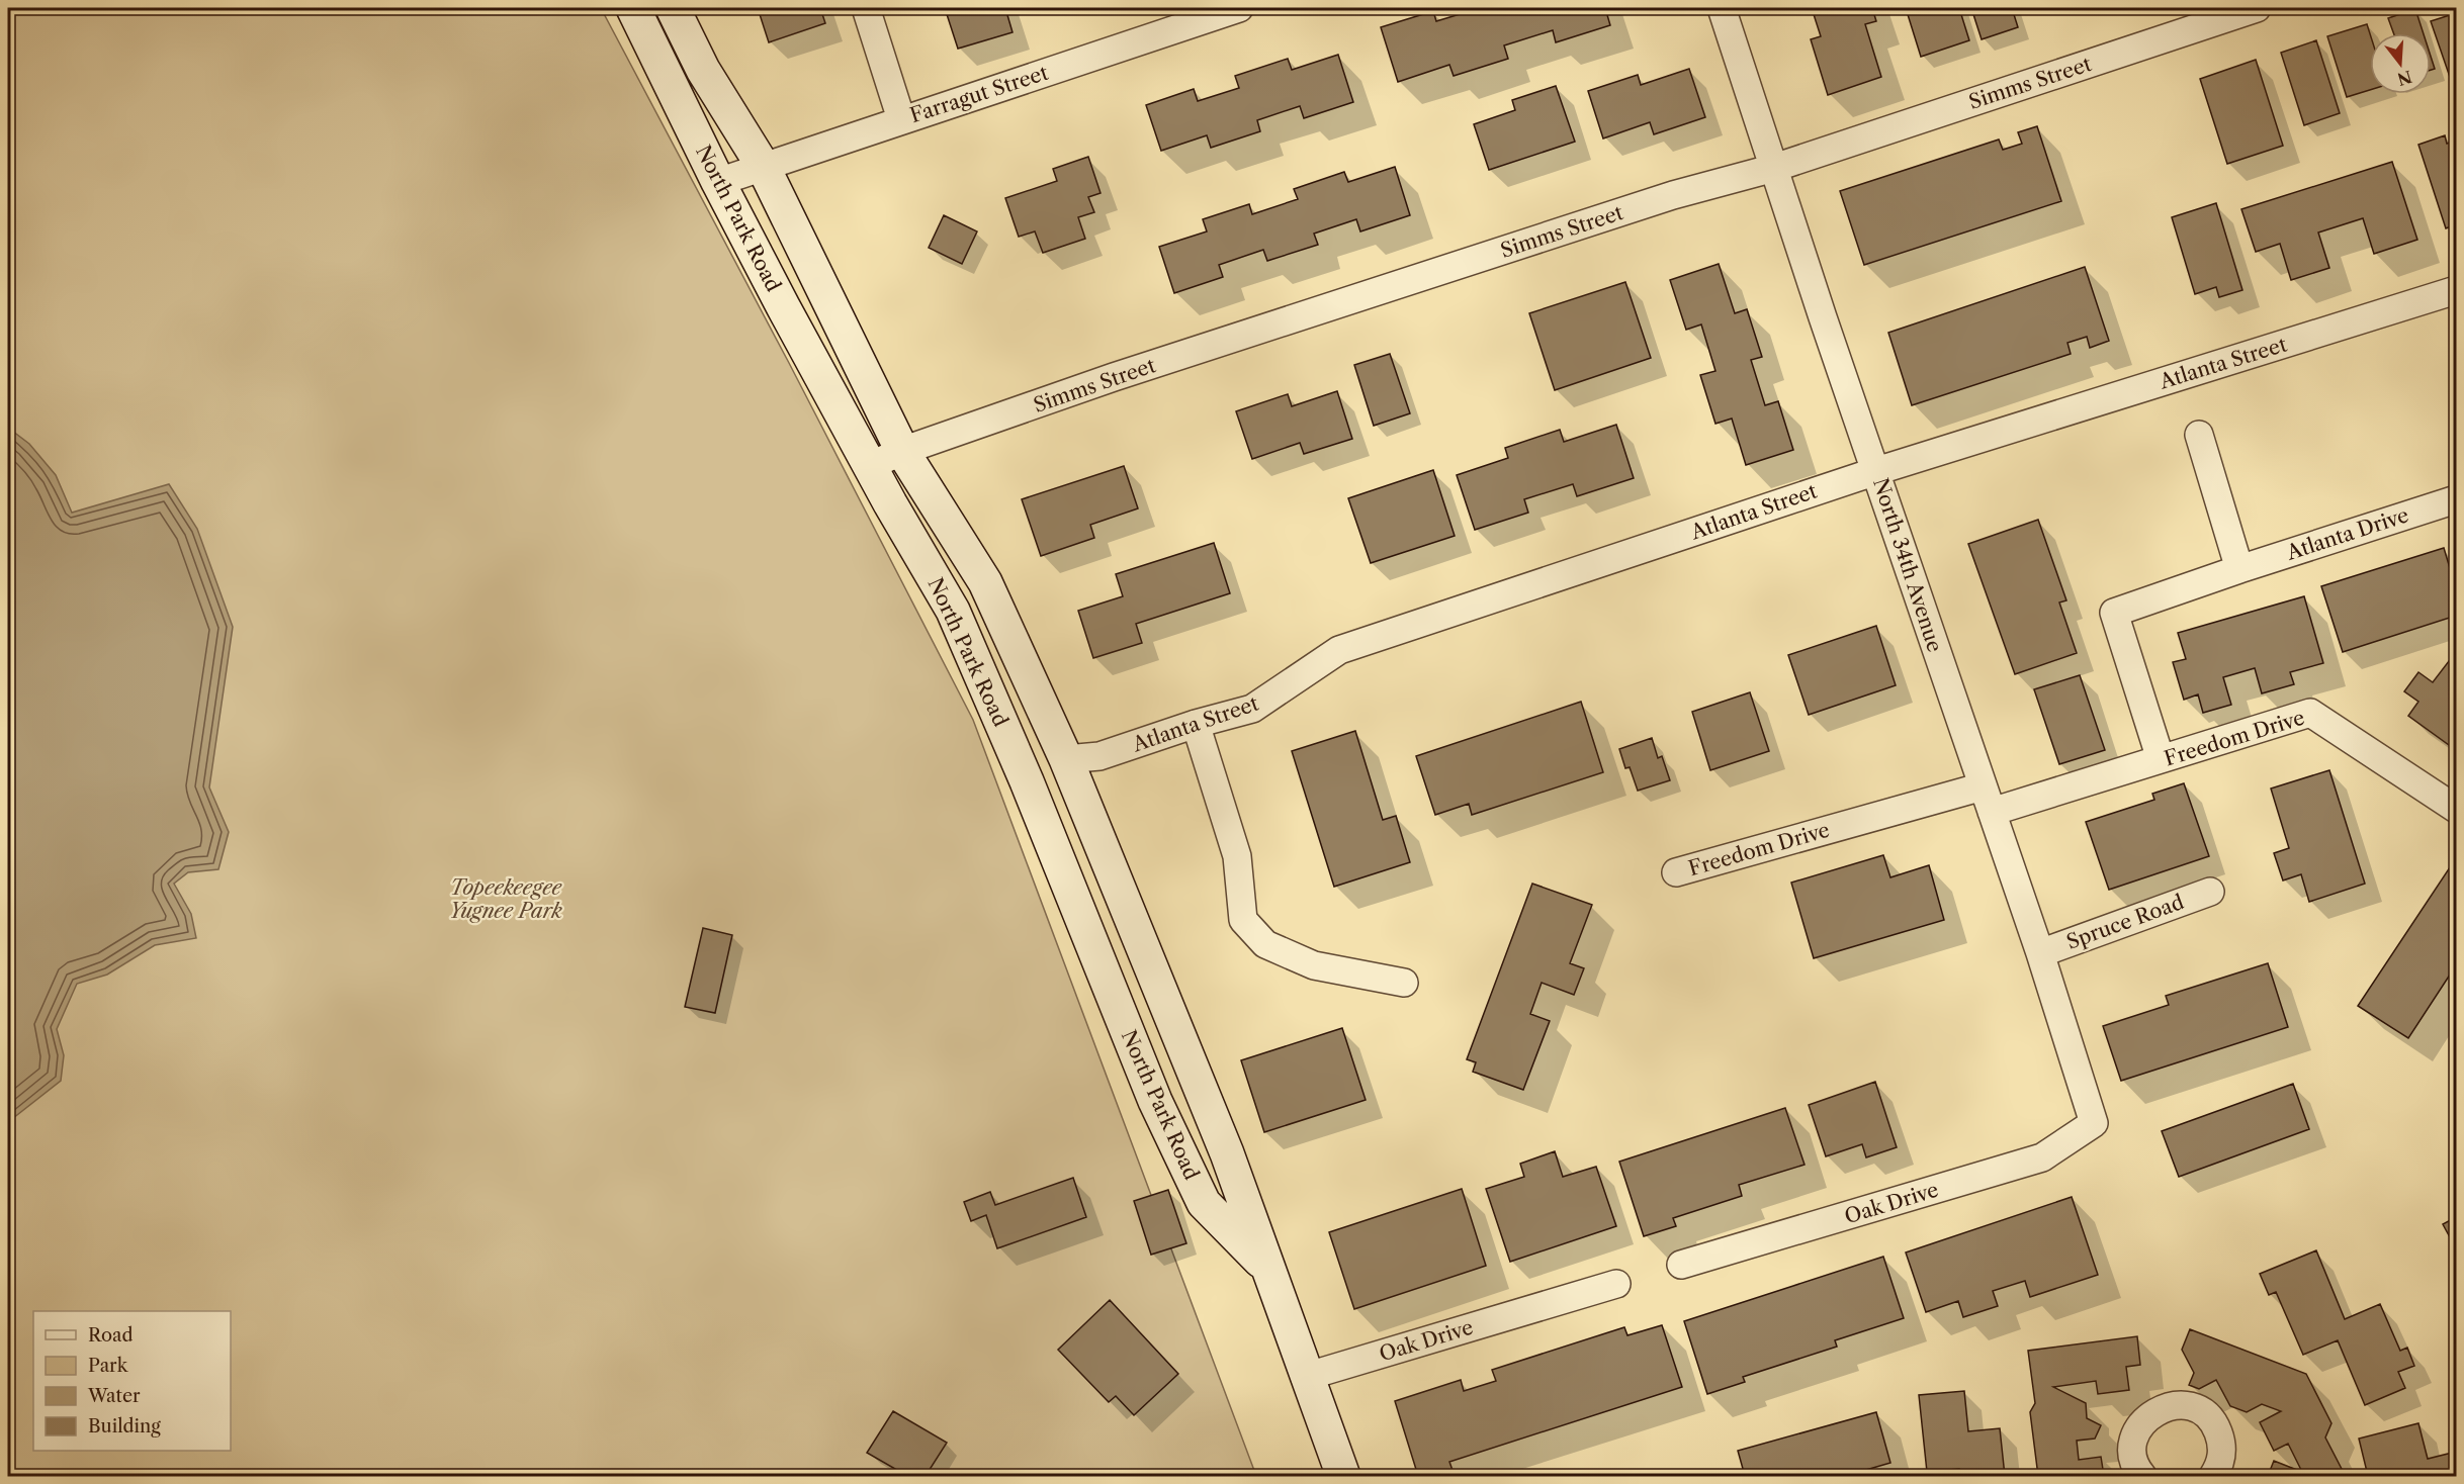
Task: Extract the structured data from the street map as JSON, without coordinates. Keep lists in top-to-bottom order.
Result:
{
  "streets": {
    "street": [
      "Simms Street",
      "Farragut Street",
      "North Park Road",
      "Atlanta Street",
      "Atlanta Drive",
      "North 34th Avenue",
      "Freedom Drive",
      "Spruce Road",
      "Oak Drive"
    ]
  },
  "crossings": [
    ["Simms Street", "North Park Road"],
    ["Simms Street", "North 34th Avenue"],
    ["Farragut Street", "North Park Road"],
    ["North Park Road", "Atlanta Street"],
    ["North Park Road", "Oak Drive"],
    ["Atlanta Street", "North 34th Avenue"],
    ["Atlanta Drive", "Freedom Drive"],
    ["North 34th Avenue", "Freedom Drive"],
    ["North 34th Avenue", "Spruce Road"],
    ["North 34th Avenue", "Oak Drive"]
  ],
  "parks": ["Topeekeegee Yugnee Park"],
  "legend": [
    "Road",
    "Park",
    "Water",
    "Building"
  ],
  "north": "bottom"
}
